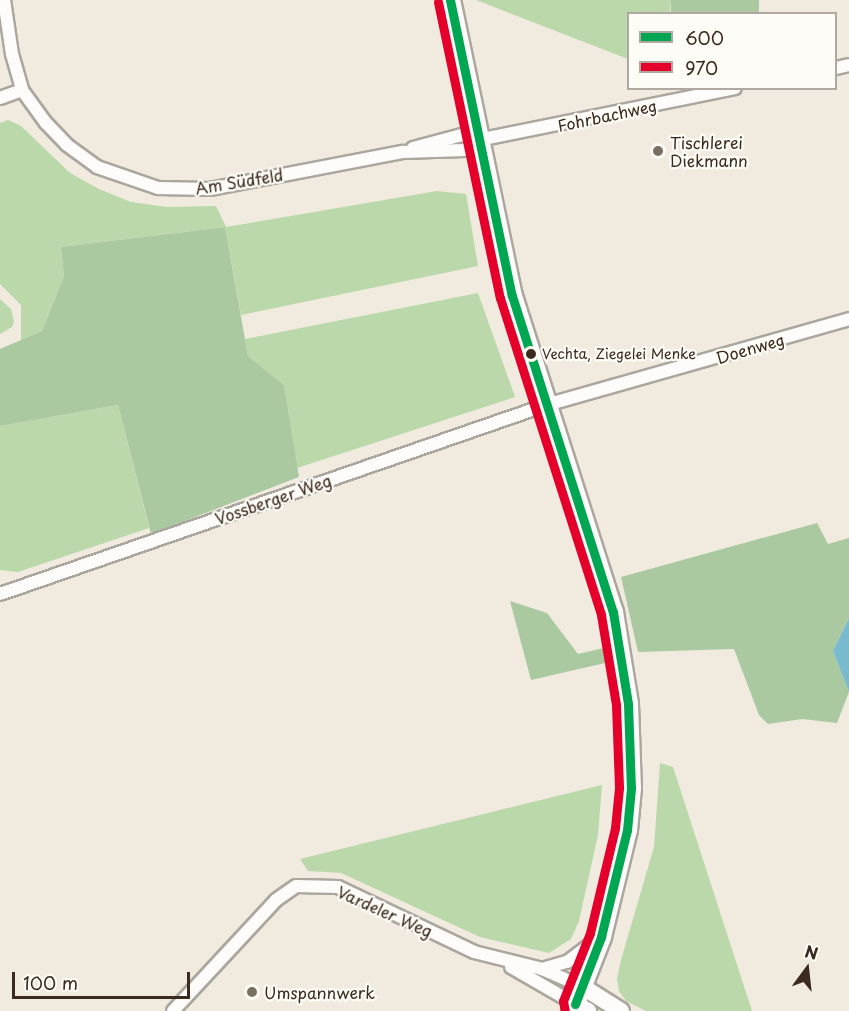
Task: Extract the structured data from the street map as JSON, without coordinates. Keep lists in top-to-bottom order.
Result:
{
  "streets": {
    "street": [
      "Fohrbachweg",
      "Am Südfeld",
      "Doenweg",
      "Vossberger Weg",
      "Vardeler Weg"
    ]
  },
  "crossings": [
    ["Fohrbachweg", "Am Südfeld"],
    ["Doenweg", "Vossberger Weg"]
  ],
  "places": ["Tischlerei Diekmann", "Vechta, Ziegelei Menke", "Umspannwerk"],
  "lines": ["transit line 600", "transit line 970"],
  "legend": ["600", "970"],
  "scale_bar": "100 m",
  "north": "top"
}
